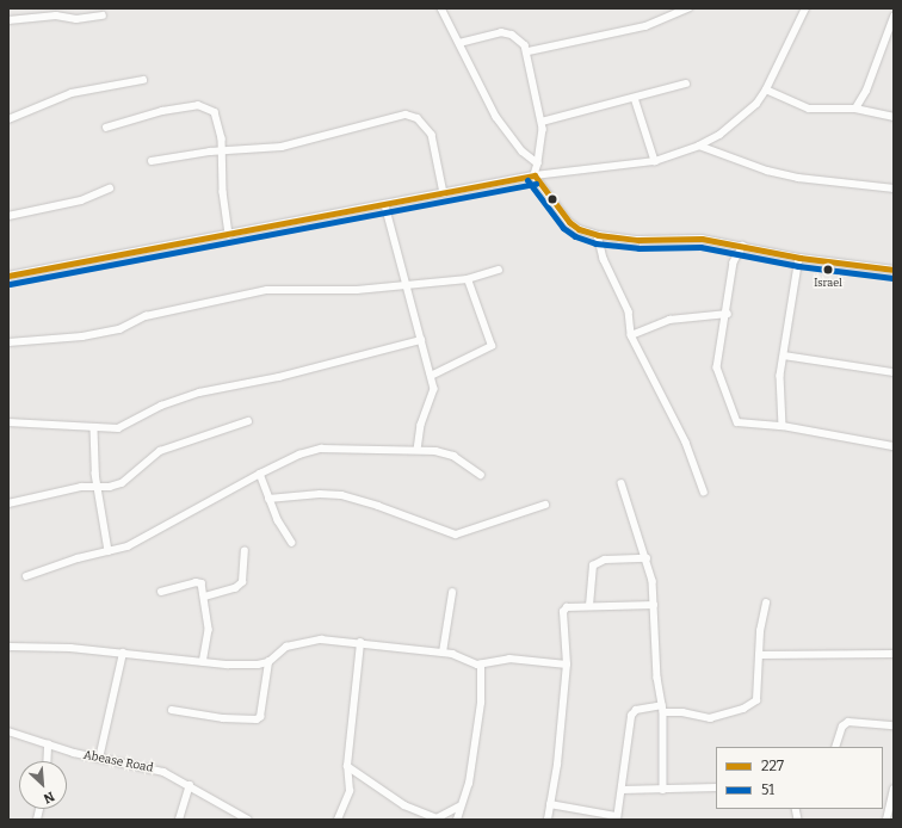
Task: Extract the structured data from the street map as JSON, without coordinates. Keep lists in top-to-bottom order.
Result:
{
  "streets": {
    "street": ["Abease Road"]
  },
  "places": ["Israel"],
  "lines": ["transit line 227", "transit line 51"],
  "legend": ["227", "51"],
  "north": "bottom right"
}
